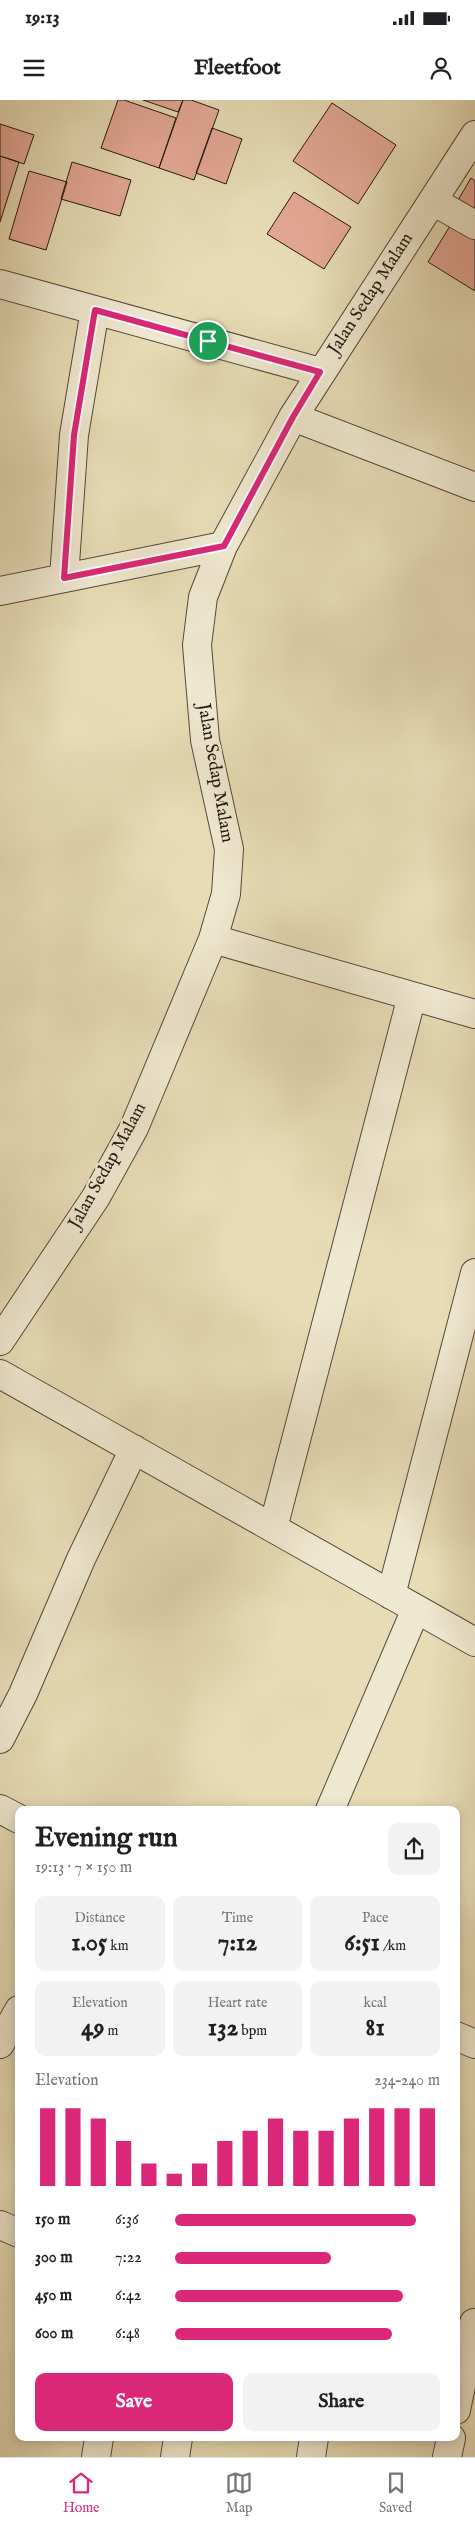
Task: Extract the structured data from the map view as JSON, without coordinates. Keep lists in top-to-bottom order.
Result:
{
  "streets": {
    "street": ["Jalan Sedap Malam"]
  },
  "page": {
    "status": "19:13",
    "header": "Fleetfoot",
    "heading": ["Evening run", "19:13 · 7 × 150 m"],
    "stats": [
      ["Distance", "1.05 km"],
      ["Time", "7:12"],
      ["Pace", "6:51 /km"],
      ["Elevation", "49 m"],
      ["Heart rate", "132 bpm"],
      ["kcal", "81"]
    ],
    "chart": ["Elevation", "234–240 m"],
    "list": [
      {
        "name": "150 m",
        "note": "6:36"
      },
      {
        "name": "300 m",
        "note": "7:22"
      },
      {
        "name": "450 m",
        "note": "6:42"
      },
      {
        "name": "600 m",
        "note": "6:48"
      }
    ],
    "buttons": ["Save", "Share"],
    "tabs": ["Home", "Map", "Saved"]
  }
}
